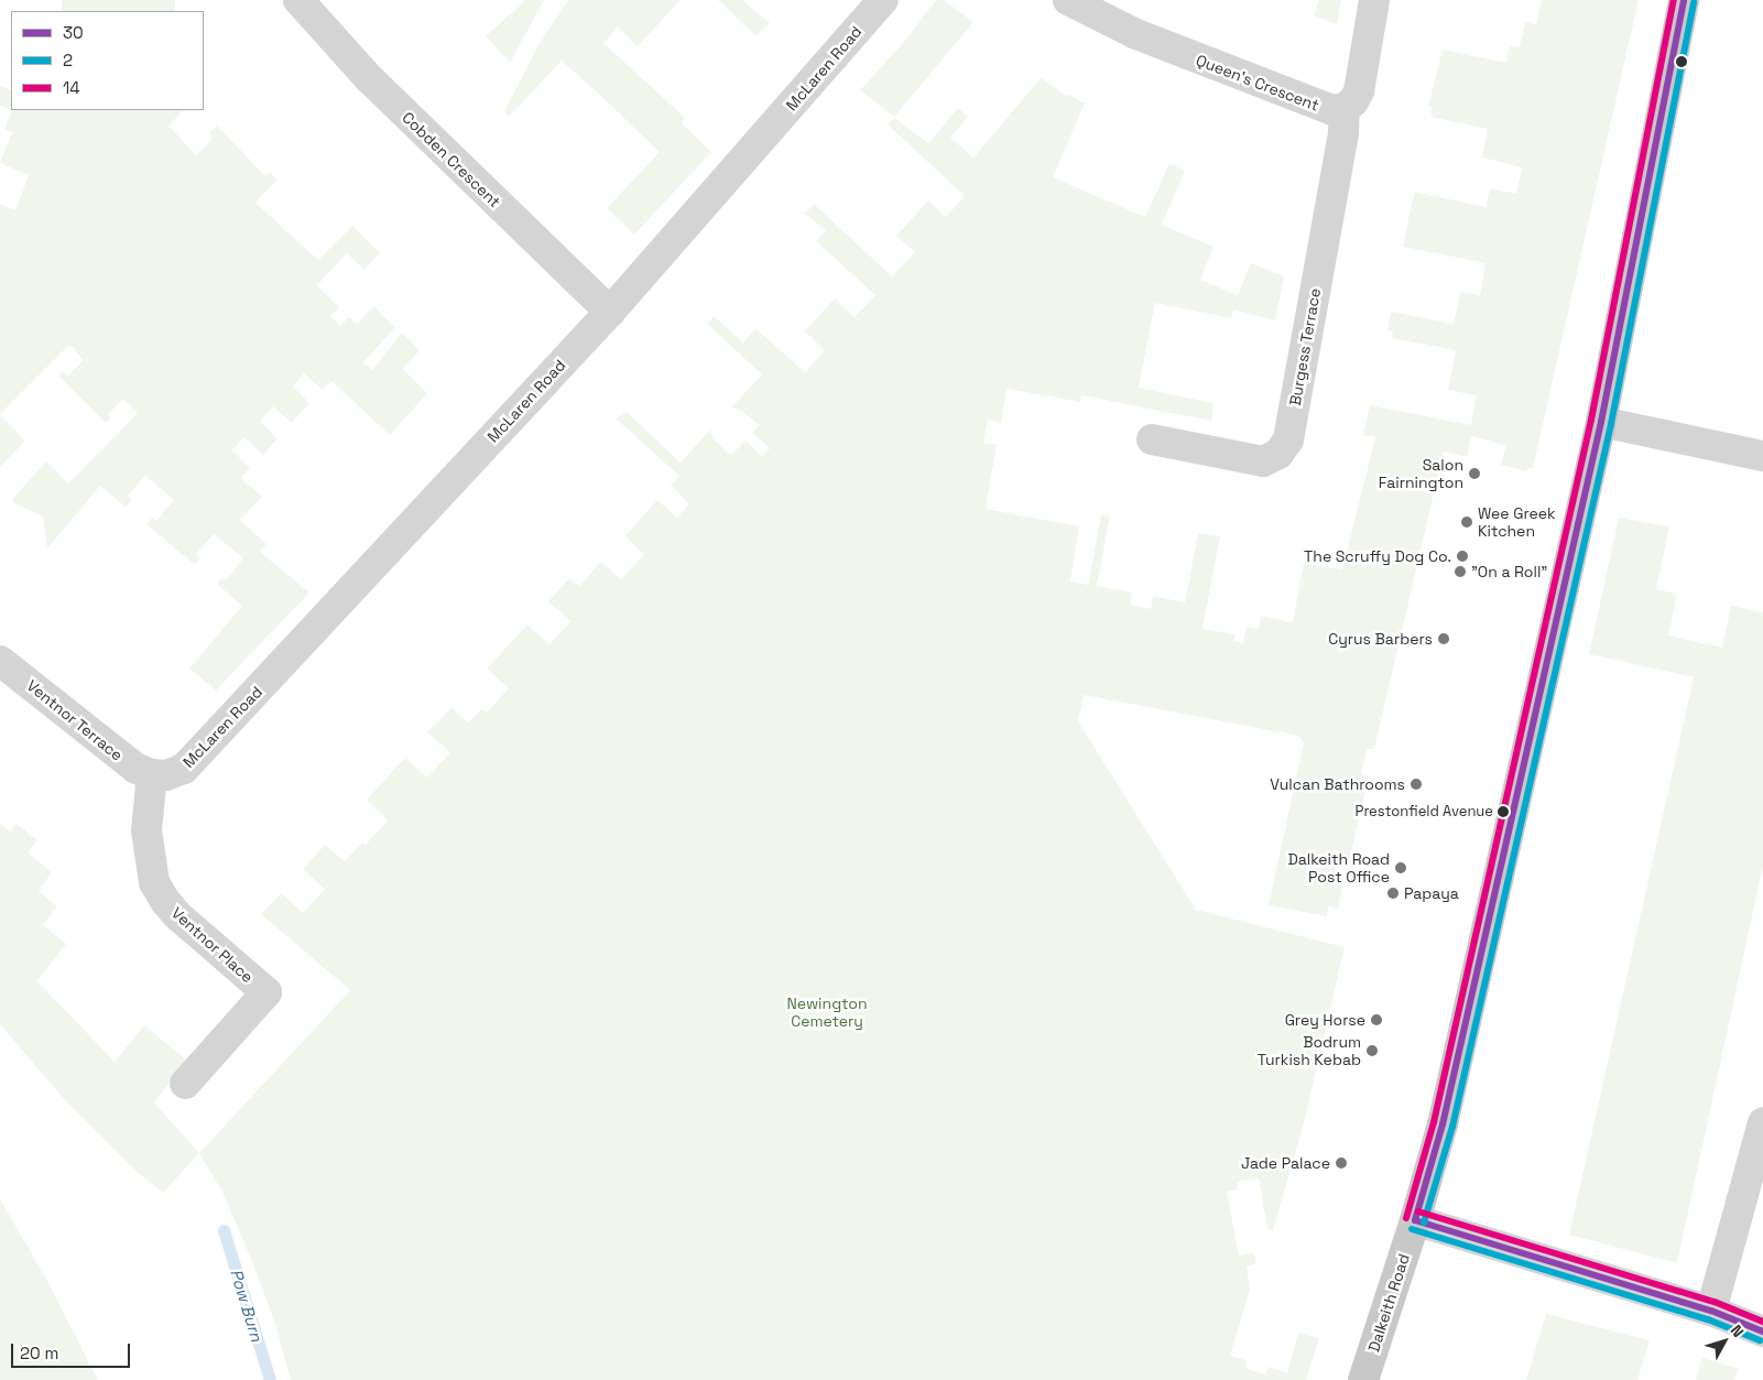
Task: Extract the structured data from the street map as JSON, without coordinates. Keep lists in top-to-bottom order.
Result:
{
  "streets": {
    "main road": ["Dalkeith Road"],
    "street": [
      "McLaren Road",
      "Queen's Crescent",
      "Cobden Crescent",
      "Burgess Terrace",
      "Ventnor Terrace",
      "Ventnor Place"
    ]
  },
  "crossings": [
    ["McLaren Road", "Cobden Crescent"],
    ["McLaren Road", "Ventnor Terrace"],
    ["McLaren Road", "Ventnor Place"],
    ["Queen's Crescent", "Burgess Terrace"],
    ["Ventnor Terrace", "Ventnor Place"]
  ],
  "water": ["Pow Burn"],
  "parks": ["Newington Cemetery"],
  "places": [
    "Salon Fairnington",
    "Wee Greek Kitchen",
    "The Scruffy Dog Co.",
    "\"On a Roll\"",
    "Cyrus Barbers",
    "Vulcan Bathrooms",
    "Prestonfield Avenue",
    "Dalkeith Road Post Office",
    "Papaya",
    "Grey Horse",
    "Bodrum Turkish Kebab",
    "Jade Palace"
  ],
  "lines": ["transit line 30", "transit line 14", "transit line 2"],
  "legend": ["30", "2", "14"],
  "scale_bar": "20 m",
  "north": "top right"
}
